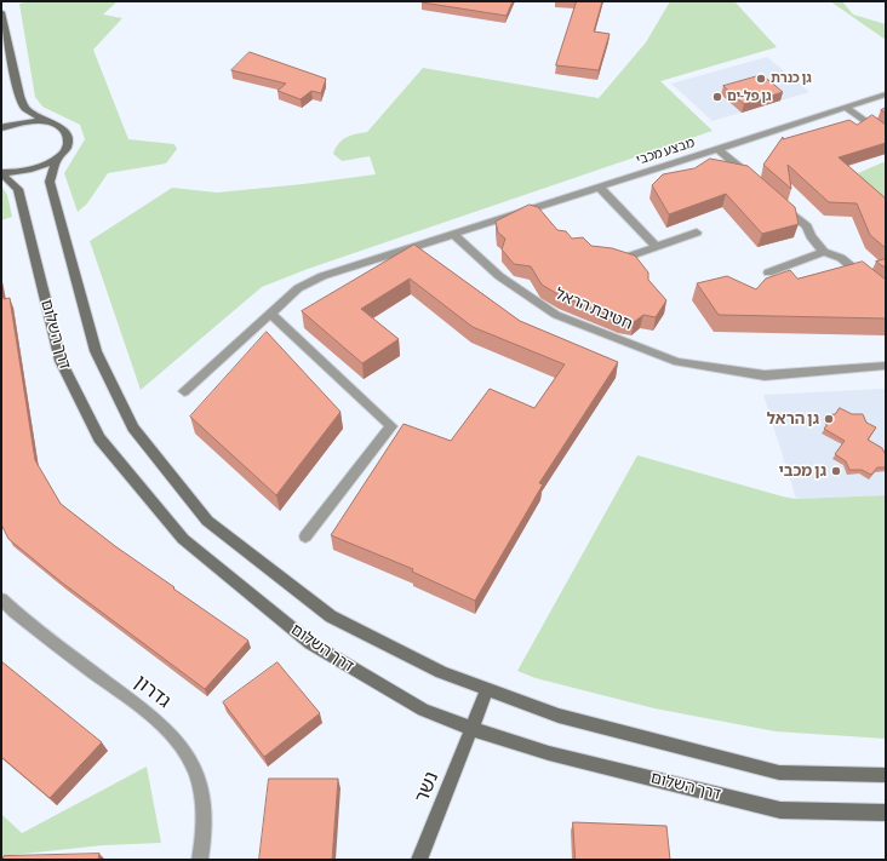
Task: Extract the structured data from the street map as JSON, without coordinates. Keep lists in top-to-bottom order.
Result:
{
  "streets": {
    "street": [
      "מבצע מכבי",
      "חטיבת הראל",
      "דרך השלום",
      "גדרון",
      "נשר"
    ]
  },
  "crossings": [
    ["מבצע מכבי", "חטיבת הראל"],
    ["דרך השלום", "נשר"]
  ],
  "places": [
    "גן כנרת",
    "גן פל-ים",
    "גן הראל",
    "גן מכבי"
  ]
}
